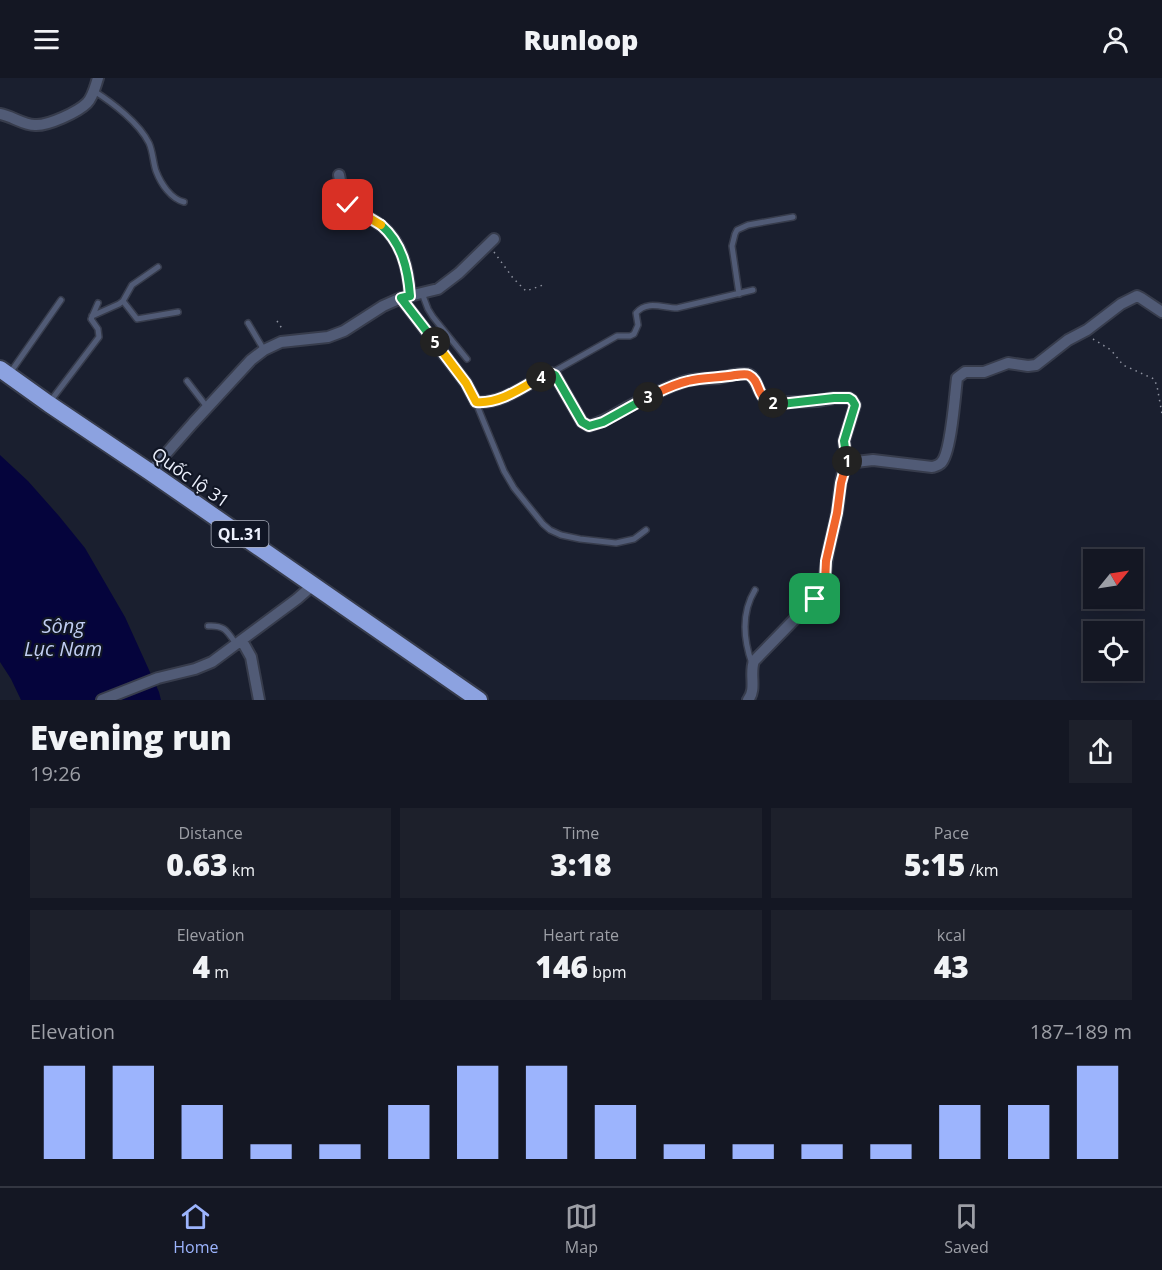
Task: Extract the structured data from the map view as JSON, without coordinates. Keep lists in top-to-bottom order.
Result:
{
  "streets": {
    "highway": ["Quốc lộ 31", "QL.31"]
  },
  "water": ["Sông Lục Nam"],
  "north": "top right",
  "page": {
    "header": "Runloop",
    "pins": [
      "5",
      "4",
      "3",
      "2",
      "1"
    ],
    "heading": ["Evening run", "19:26"],
    "stats": [
      ["Distance", "0.63 km"],
      ["Time", "3:18"],
      ["Pace", "5:15 /km"],
      ["Elevation", "4 m"],
      ["Heart rate", "146 bpm"],
      ["kcal", "43"]
    ],
    "chart": ["Elevation", "187–189 m"],
    "tabs": ["Home", "Map", "Saved"]
  }
}
